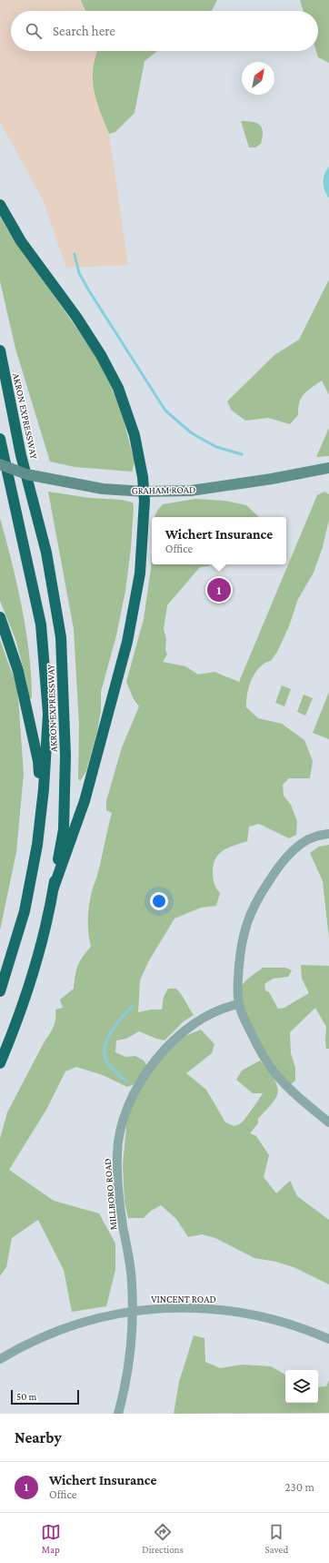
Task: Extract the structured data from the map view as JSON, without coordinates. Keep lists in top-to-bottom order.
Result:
{
  "streets": {
    "highway": ["AKRON EXPRESSWAY"],
    "main road": ["GRAHAM ROAD"],
    "street": ["MILLBORO ROAD", "VINCENT ROAD"]
  },
  "crossings": [
    ["AKRON EXPRESSWAY", "GRAHAM ROAD"],
    ["MILLBORO ROAD", "VINCENT ROAD"]
  ],
  "scale_bar": "50 m",
  "north": "top right",
  "page": {
    "search": "Search here",
    "popup": ["Wichert Insurance", "Office"],
    "pins": "1",
    "scale": "50 m",
    "heading": "Nearby",
    "list": [
      {
        "mark": "1",
        "name": "Wichert Insurance",
        "note": "Office",
        "value": "230 m"
      }
    ],
    "nav": ["Map", "Directions", "Saved"]
  }
}
